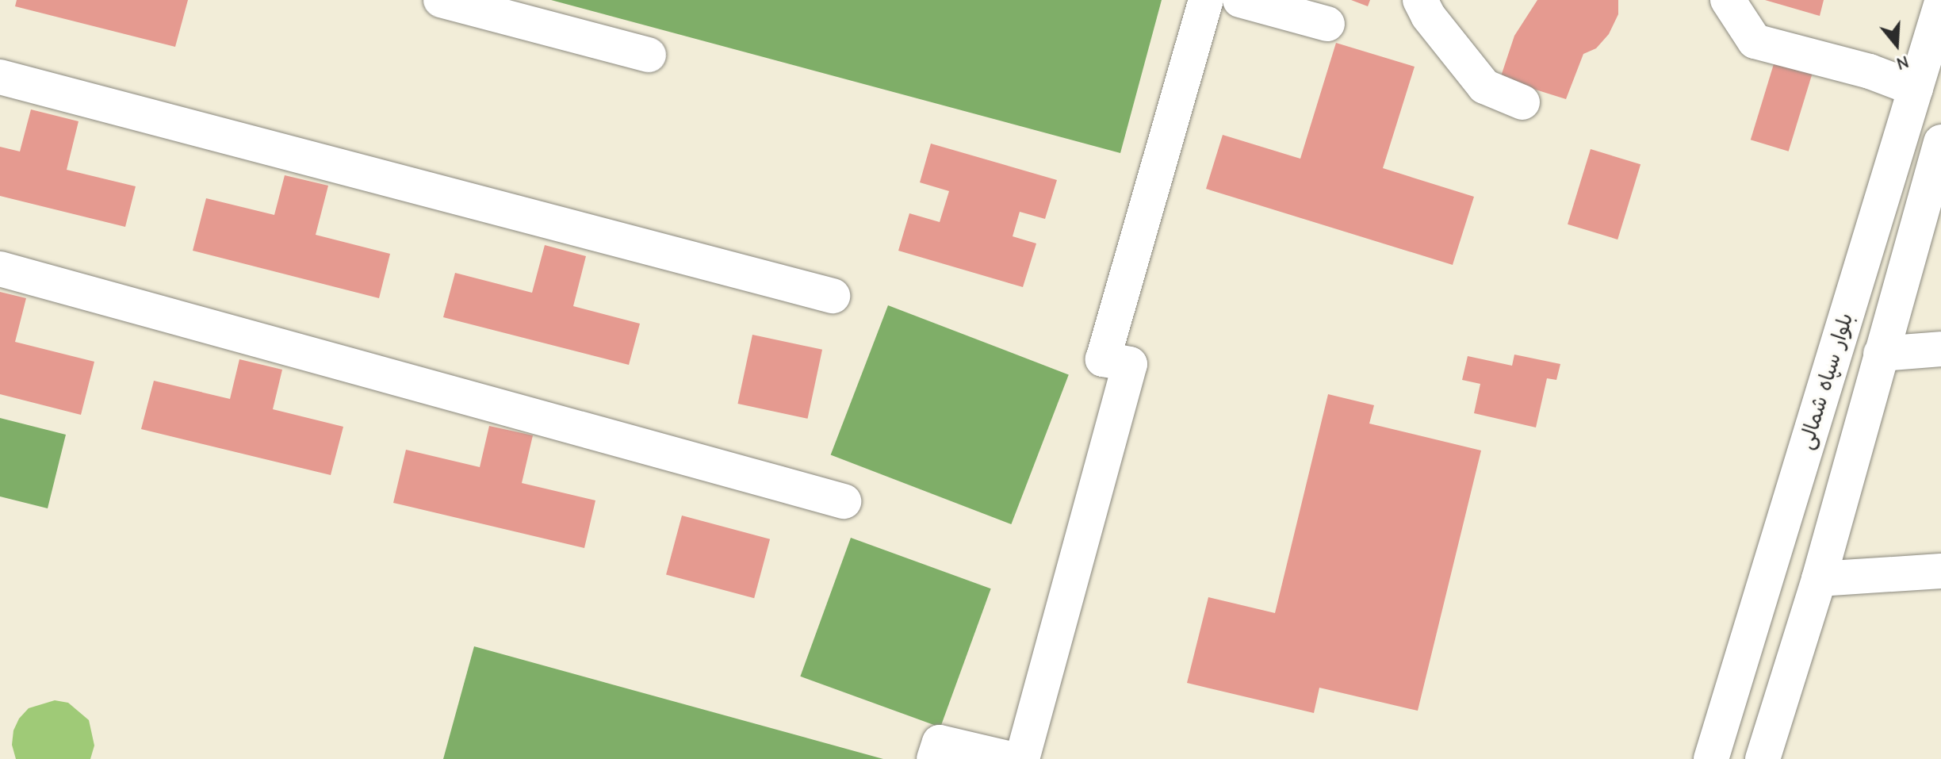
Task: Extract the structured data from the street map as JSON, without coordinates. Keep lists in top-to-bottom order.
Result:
{
  "streets": {
    "main road": ["بلوار سپاه شمالی"]
  },
  "north": "bottom"
}
